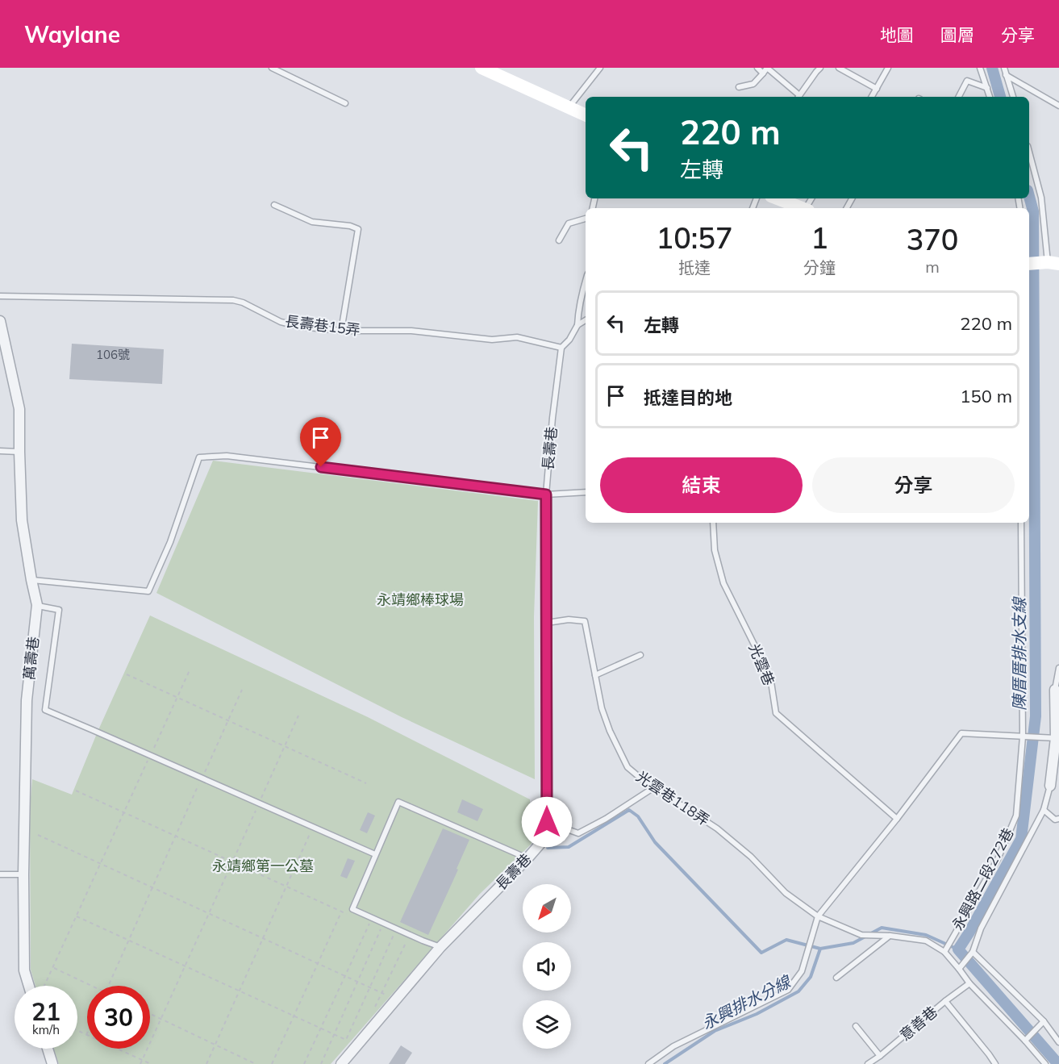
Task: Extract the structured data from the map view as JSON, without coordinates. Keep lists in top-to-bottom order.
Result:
{
  "streets": {
    "street": ["長壽巷", "萬壽巷"],
    "lane": [
      "長壽巷15弄",
      "光雲巷",
      "光雲巷118弄",
      "永興路二段272巷",
      "意善巷"
    ]
  },
  "crossings": [
    ["長壽巷15弄", "長壽巷"],
    ["長壽巷", "光雲巷118弄"]
  ],
  "water": ["陳厝厝排水支線", "永興排水分線"],
  "parks": ["永靖鄉棒球場", "永靖鄉第一公墓"],
  "house_numbers": ["106號"],
  "north": "bottom left",
  "page": {
    "header": "Waylane",
    "nav": ["地圖", "圖層", "分享"],
    "turn": ["220 m", "左轉"],
    "eta": [
      "10:57",
      "抵達",
      "1",
      "分鐘",
      "370",
      "m"
    ],
    "list": [
      {
        "name": "左轉",
        "value": "220 m"
      },
      {
        "name": "抵達目的地",
        "value": "150 m"
      }
    ],
    "buttons": ["結束", "分享"],
    "speed": "21 km/h",
    "limit": "30"
  }
}
